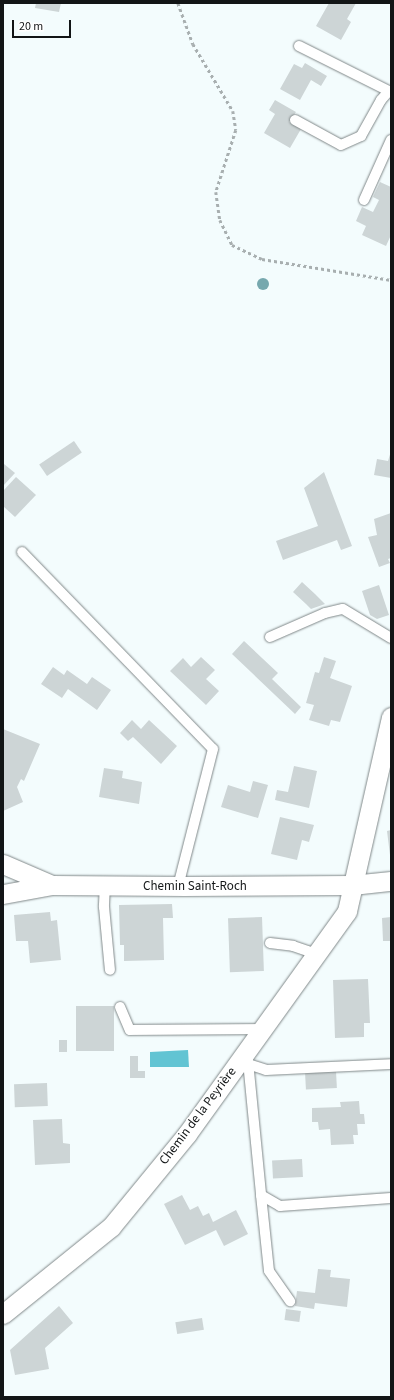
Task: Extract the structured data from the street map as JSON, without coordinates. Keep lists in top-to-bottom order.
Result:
{
  "streets": {
    "street": ["Chemin Saint-Roch", "Chemin de la Peyrière"]
  },
  "crossings": [
    ["Chemin Saint-Roch", "Chemin de la Peyrière"]
  ],
  "scale_bar": "20 m"
}
